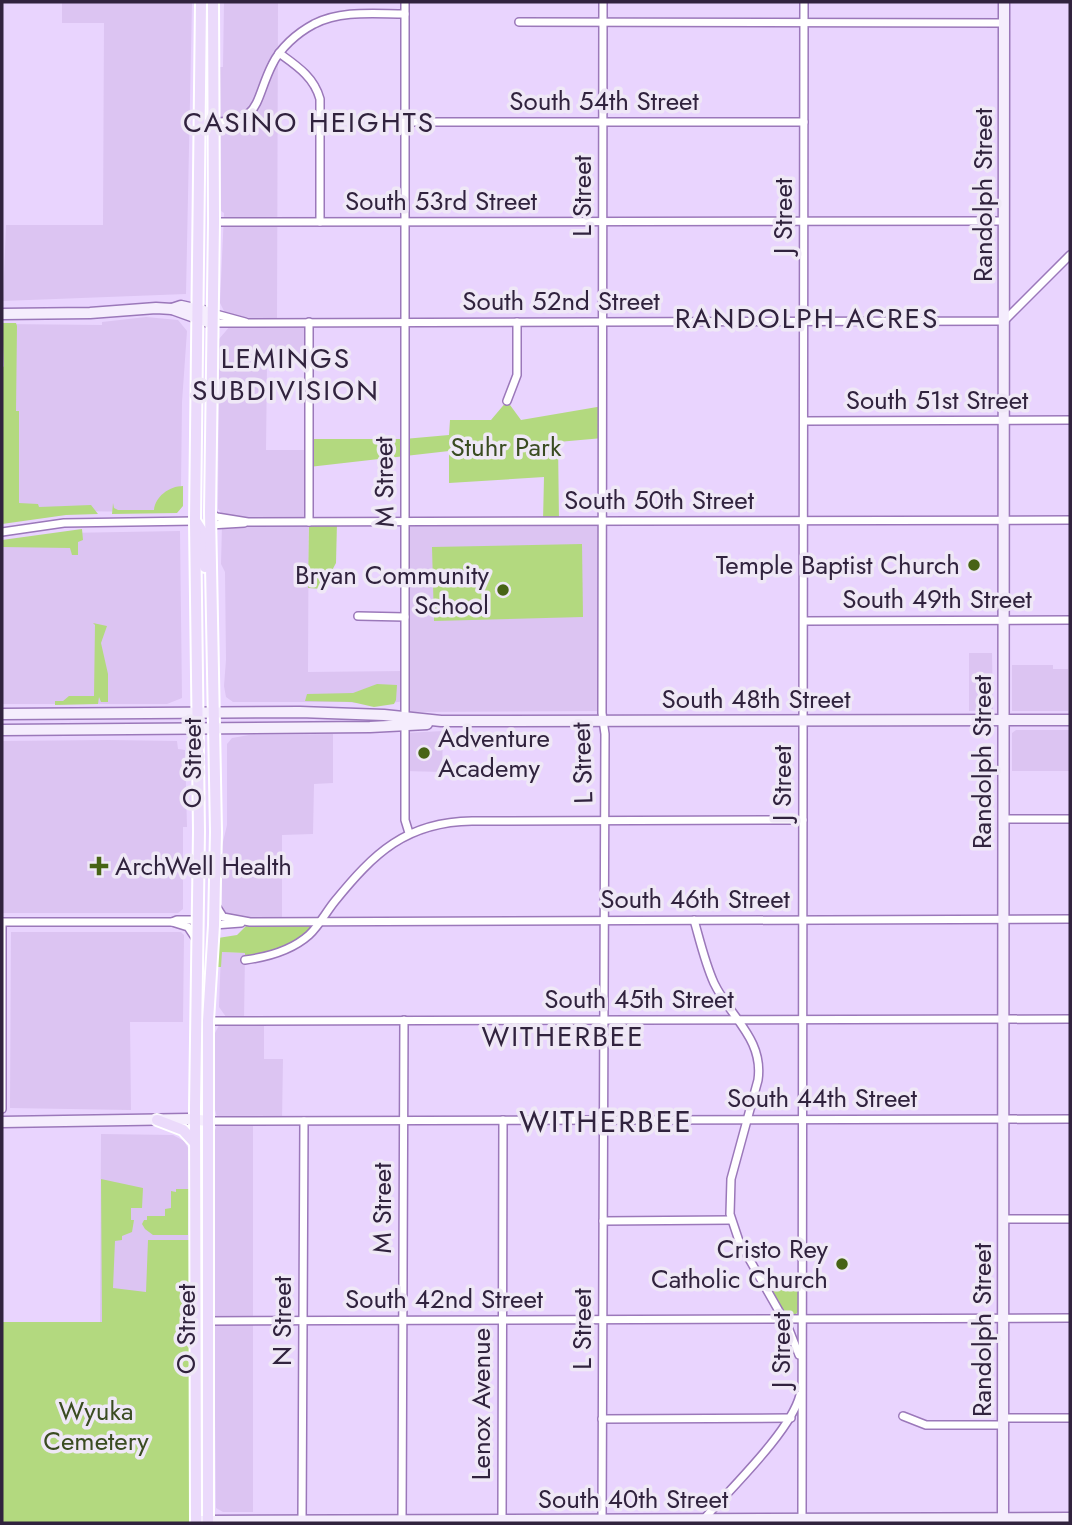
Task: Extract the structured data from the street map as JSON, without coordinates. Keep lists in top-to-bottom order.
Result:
{
  "streets": {
    "main road": [
      "Randolph Street",
      "South 48th Street",
      "O Street",
      "South 44th Street",
      "South 40th Street"
    ],
    "street": [
      "South 54th Street",
      "L Street",
      "South 53rd Street",
      "J Street",
      "South 52nd Street",
      "South 51st Street",
      "M Street",
      "South 50th Street",
      "South 49th Street",
      "South 46th Street",
      "South 45th Street",
      "South 42nd Street",
      "N Street",
      "Lenox Avenue"
    ]
  },
  "crossings": [
    ["South 54th Street", "L Street"],
    ["South 54th Street", "J Street"],
    ["South 54th Street", "M Street"],
    ["Randolph Street", "South 53rd Street"],
    ["Randolph Street", "South 52nd Street"],
    ["Randolph Street", "South 51st Street"],
    ["Randolph Street", "South 50th Street"],
    ["Randolph Street", "South 49th Street"],
    ["Randolph Street", "South 48th Street"],
    ["Randolph Street", "South 46th Street"],
    ["Randolph Street", "South 45th Street"],
    ["Randolph Street", "South 44th Street"],
    ["Randolph Street", "South 42nd Street"],
    ["Randolph Street", "South 40th Street"],
    ["L Street", "South 53rd Street"],
    ["L Street", "South 52nd Street"],
    ["L Street", "South 50th Street"],
    ["L Street", "South 48th Street"],
    ["L Street", "South 46th Street"],
    ["L Street", "South 45th Street"],
    ["L Street", "South 44th Street"],
    ["L Street", "South 42nd Street"],
    ["L Street", "South 40th Street"],
    ["South 53rd Street", "J Street"],
    ["South 53rd Street", "M Street"],
    ["South 53rd Street", "O Street"],
    ["J Street", "South 52nd Street"],
    ["J Street", "South 51st Street"],
    ["J Street", "South 50th Street"],
    ["J Street", "South 49th Street"],
    ["J Street", "South 48th Street"],
    ["J Street", "South 46th Street"],
    ["J Street", "South 45th Street"],
    ["J Street", "South 44th Street"],
    ["J Street", "South 42nd Street"],
    ["J Street", "South 40th Street"],
    ["South 52nd Street", "M Street"],
    ["South 52nd Street", "O Street"],
    ["M Street", "South 50th Street"],
    ["M Street", "South 48th Street"],
    ["M Street", "South 45th Street"],
    ["M Street", "South 44th Street"],
    ["M Street", "South 42nd Street"],
    ["M Street", "South 40th Street"],
    ["South 50th Street", "O Street"],
    ["South 48th Street", "O Street"],
    ["O Street", "South 46th Street"],
    ["O Street", "South 45th Street"],
    ["O Street", "South 44th Street"],
    ["O Street", "South 42nd Street"],
    ["O Street", "South 40th Street"],
    ["South 44th Street", "N Street"],
    ["South 44th Street", "Lenox Avenue"],
    ["South 42nd Street", "N Street"],
    ["South 42nd Street", "Lenox Avenue"],
    ["N Street", "South 40th Street"],
    ["Lenox Avenue", "South 40th Street"]
  ],
  "districts": [
    "CASINO HEIGHTS",
    "RANDOLPH ACRES",
    "LEMINGS SUBDIVISION",
    "WITHERBEE",
    "WITHERBEE"
  ],
  "parks": ["Stuhr Park", "Wyuka Cemetery"],
  "places": {
    "other": [
      "Temple Baptist Church",
      "Bryan Community School",
      "Adventure Academy",
      "Cristo Rey Catholic Church"
    ],
    "health": ["ArchWell Health"]
  }
}
